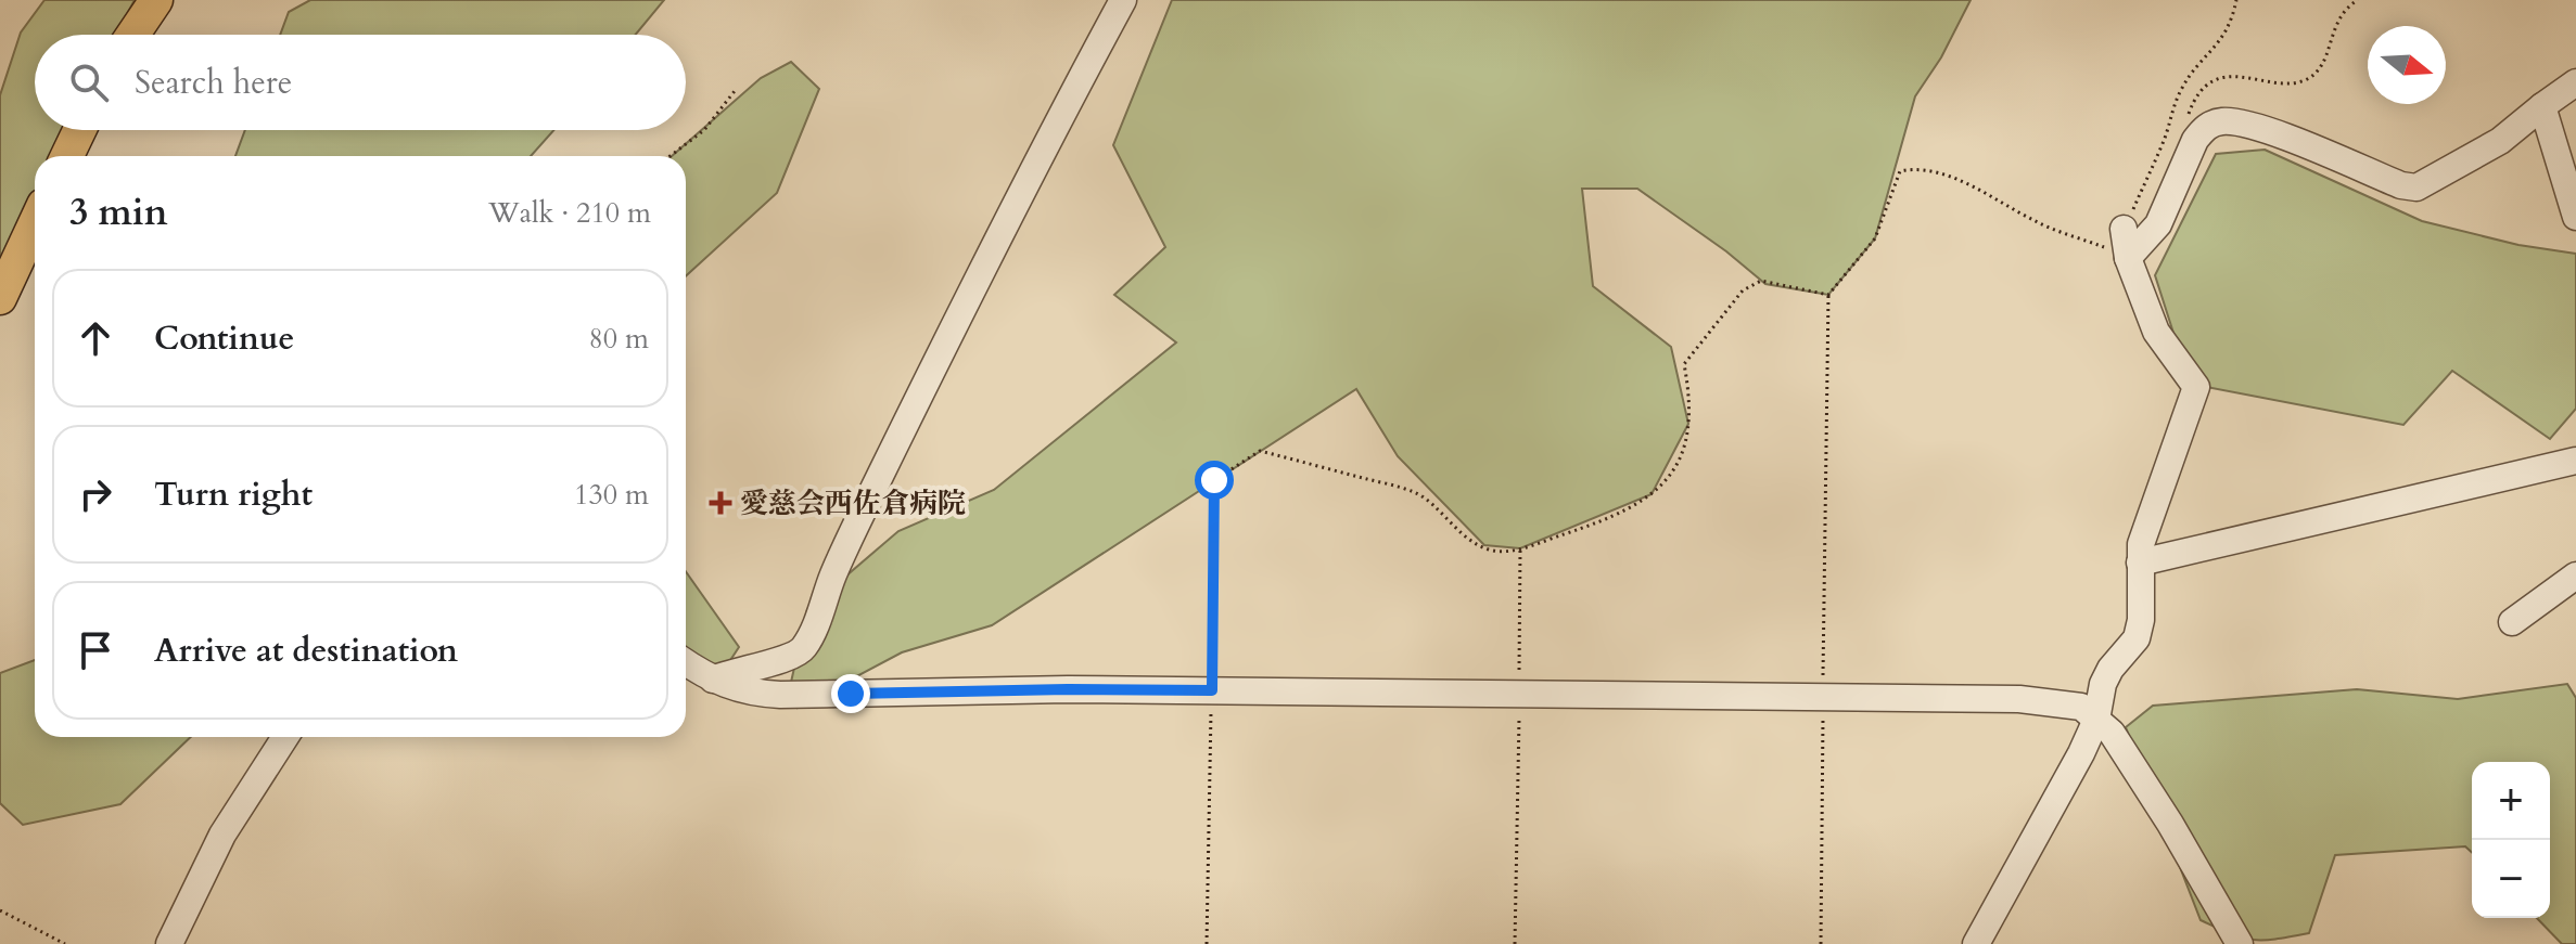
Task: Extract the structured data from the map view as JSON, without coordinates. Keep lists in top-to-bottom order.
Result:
{
  "places": {
    "health": ["愛慈会西佐倉病院"]
  },
  "north": "right",
  "page": {
    "search": "Search here",
    "heading": ["3 min", "Walk · 210 m"],
    "list": [
      ["Continue", "80 m"],
      ["Turn right", "130 m"],
      "Arrive at destination"
    ],
    "map_buttons": ["+", "−"]
  }
}
